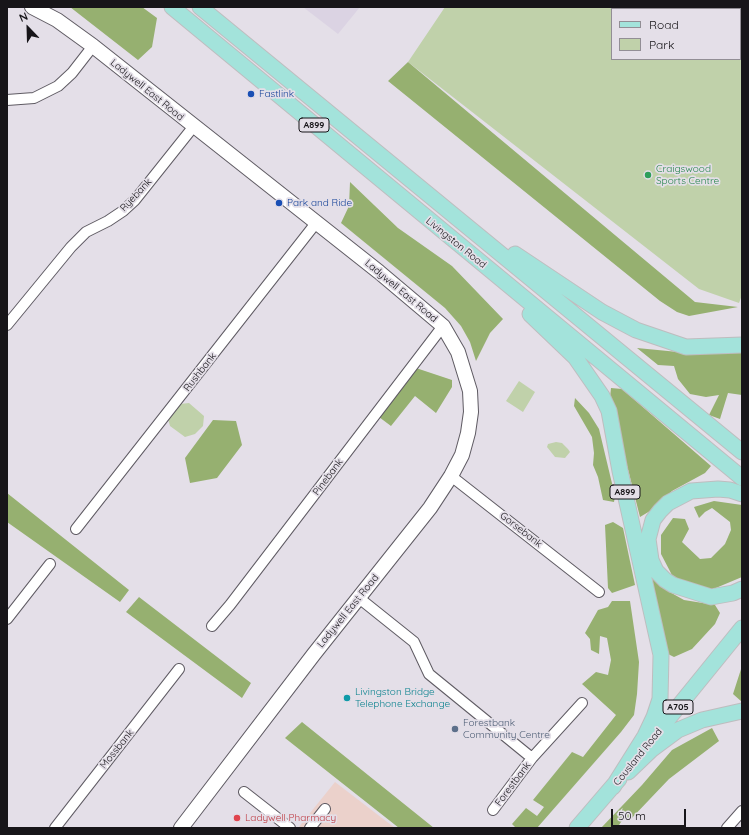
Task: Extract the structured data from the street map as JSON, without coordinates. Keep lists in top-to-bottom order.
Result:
{
  "streets": {
    "main road": [
      "A899",
      "Livingston Road",
      "A705",
      "Cousland Road"
    ],
    "street": [
      "Ladywell East Road",
      "Ryebank",
      "Rushbank",
      "Pinebank",
      "Gorsebank",
      "Mossbank",
      "Forestbank"
    ]
  },
  "crossings": [
    ["Ladywell East Road", "Ryebank"],
    ["Ladywell East Road", "Rushbank"],
    ["Ladywell East Road", "Pinebank"],
    ["Ladywell East Road", "Gorsebank"],
    ["Ladywell East Road", "Forestbank"],
    ["A899", "Livingston Road"],
    ["A899", "Cousland Road"]
  ],
  "places": [
    "Fastlink",
    "Craigswood Sports Centre",
    "Park and Ride",
    "Livingston Bridge Telephone Exchange",
    "Forestbank Community Centre",
    "Ladywell Pharmacy"
  ],
  "legend": ["Road", "Park"],
  "scale_bar": "50 m",
  "north": "top left"
}
